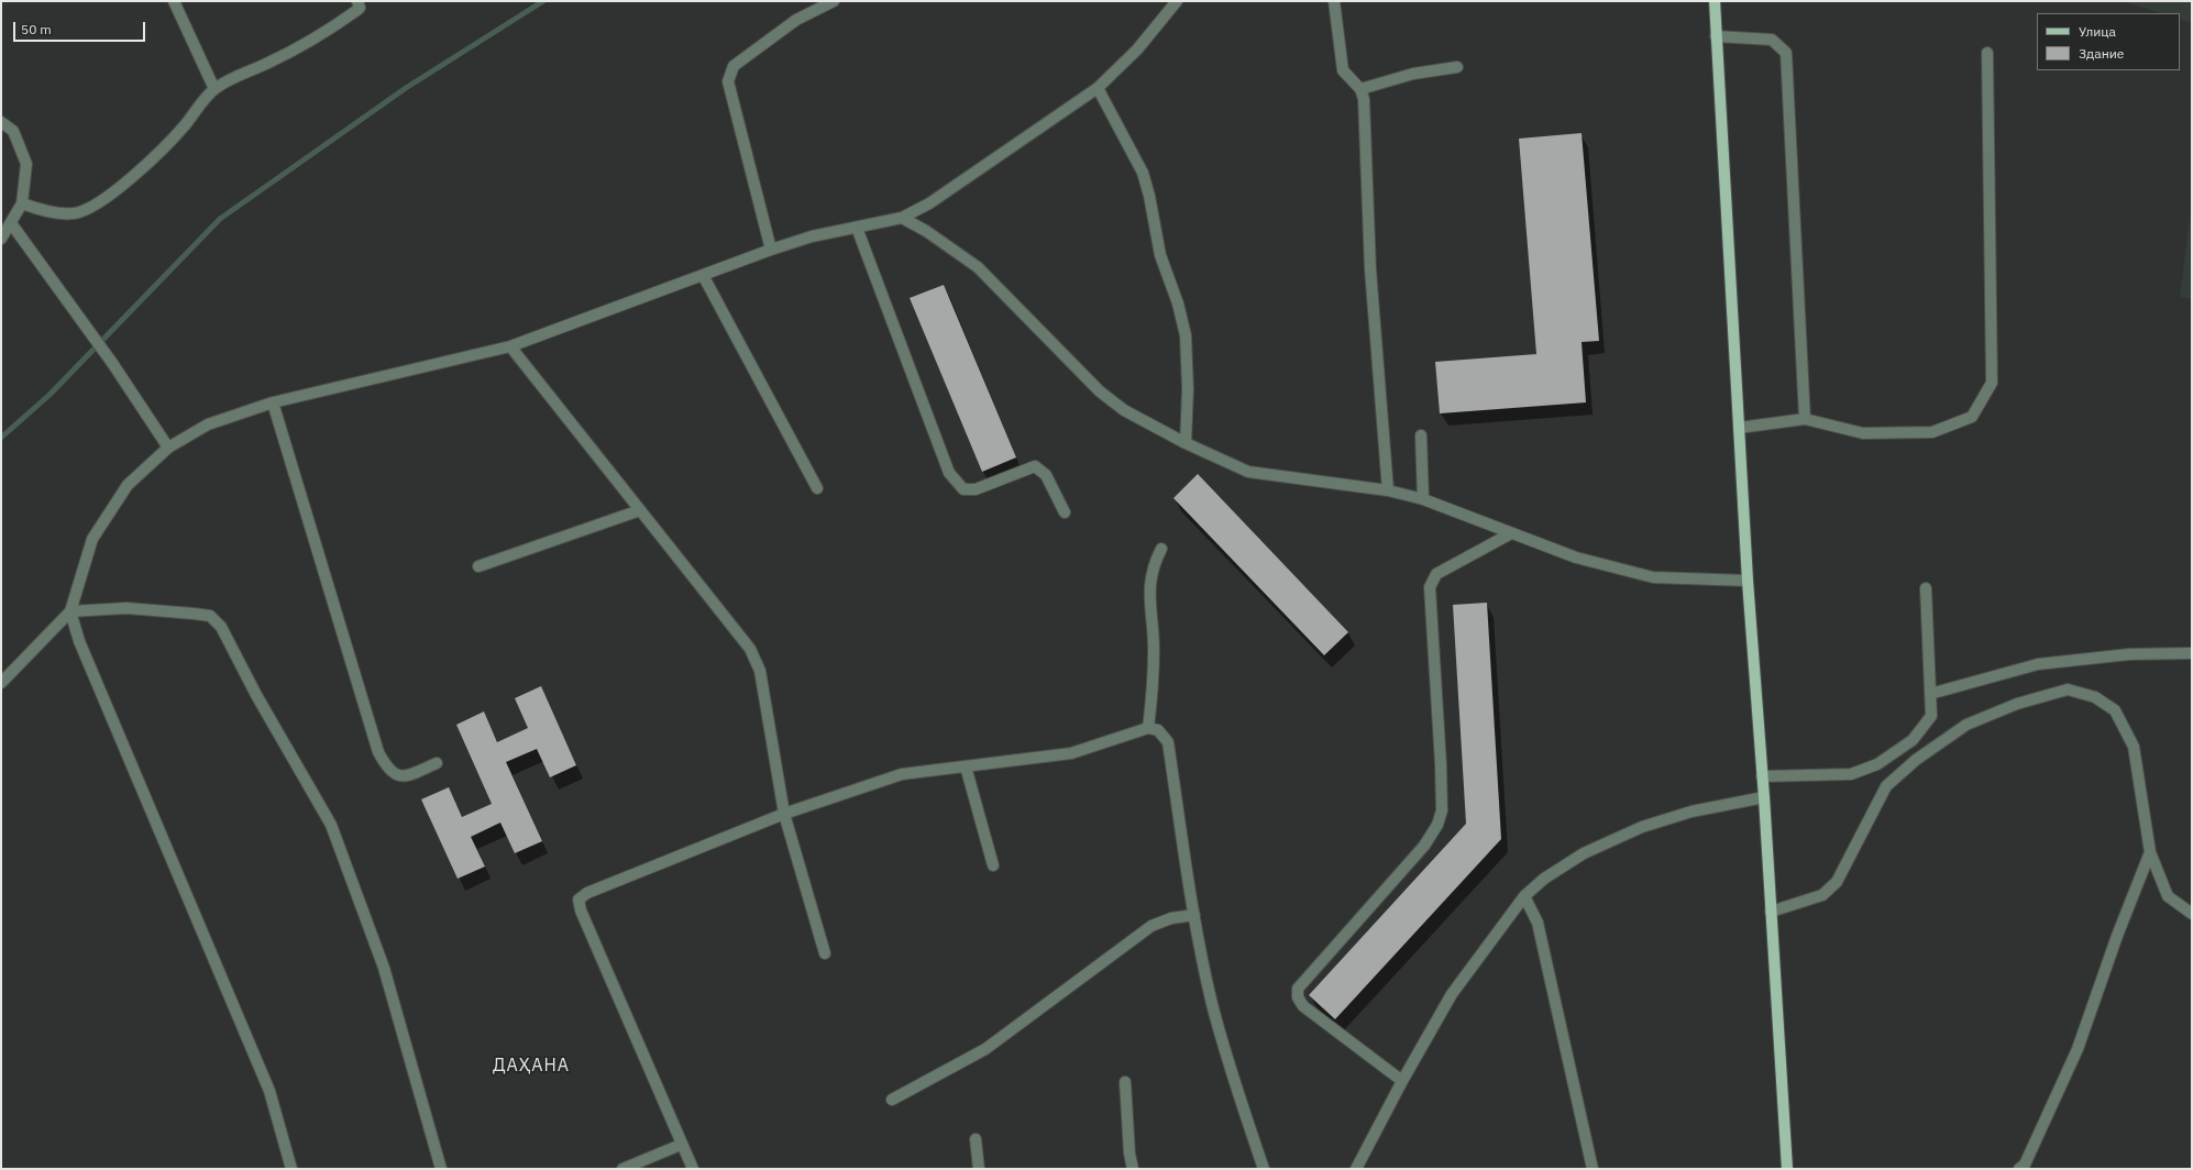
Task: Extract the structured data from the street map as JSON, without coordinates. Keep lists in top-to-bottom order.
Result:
{
  "districts": ["ДАҲАНА"],
  "legend": ["Улица", "Здание"],
  "scale_bar": "50 m"
}
